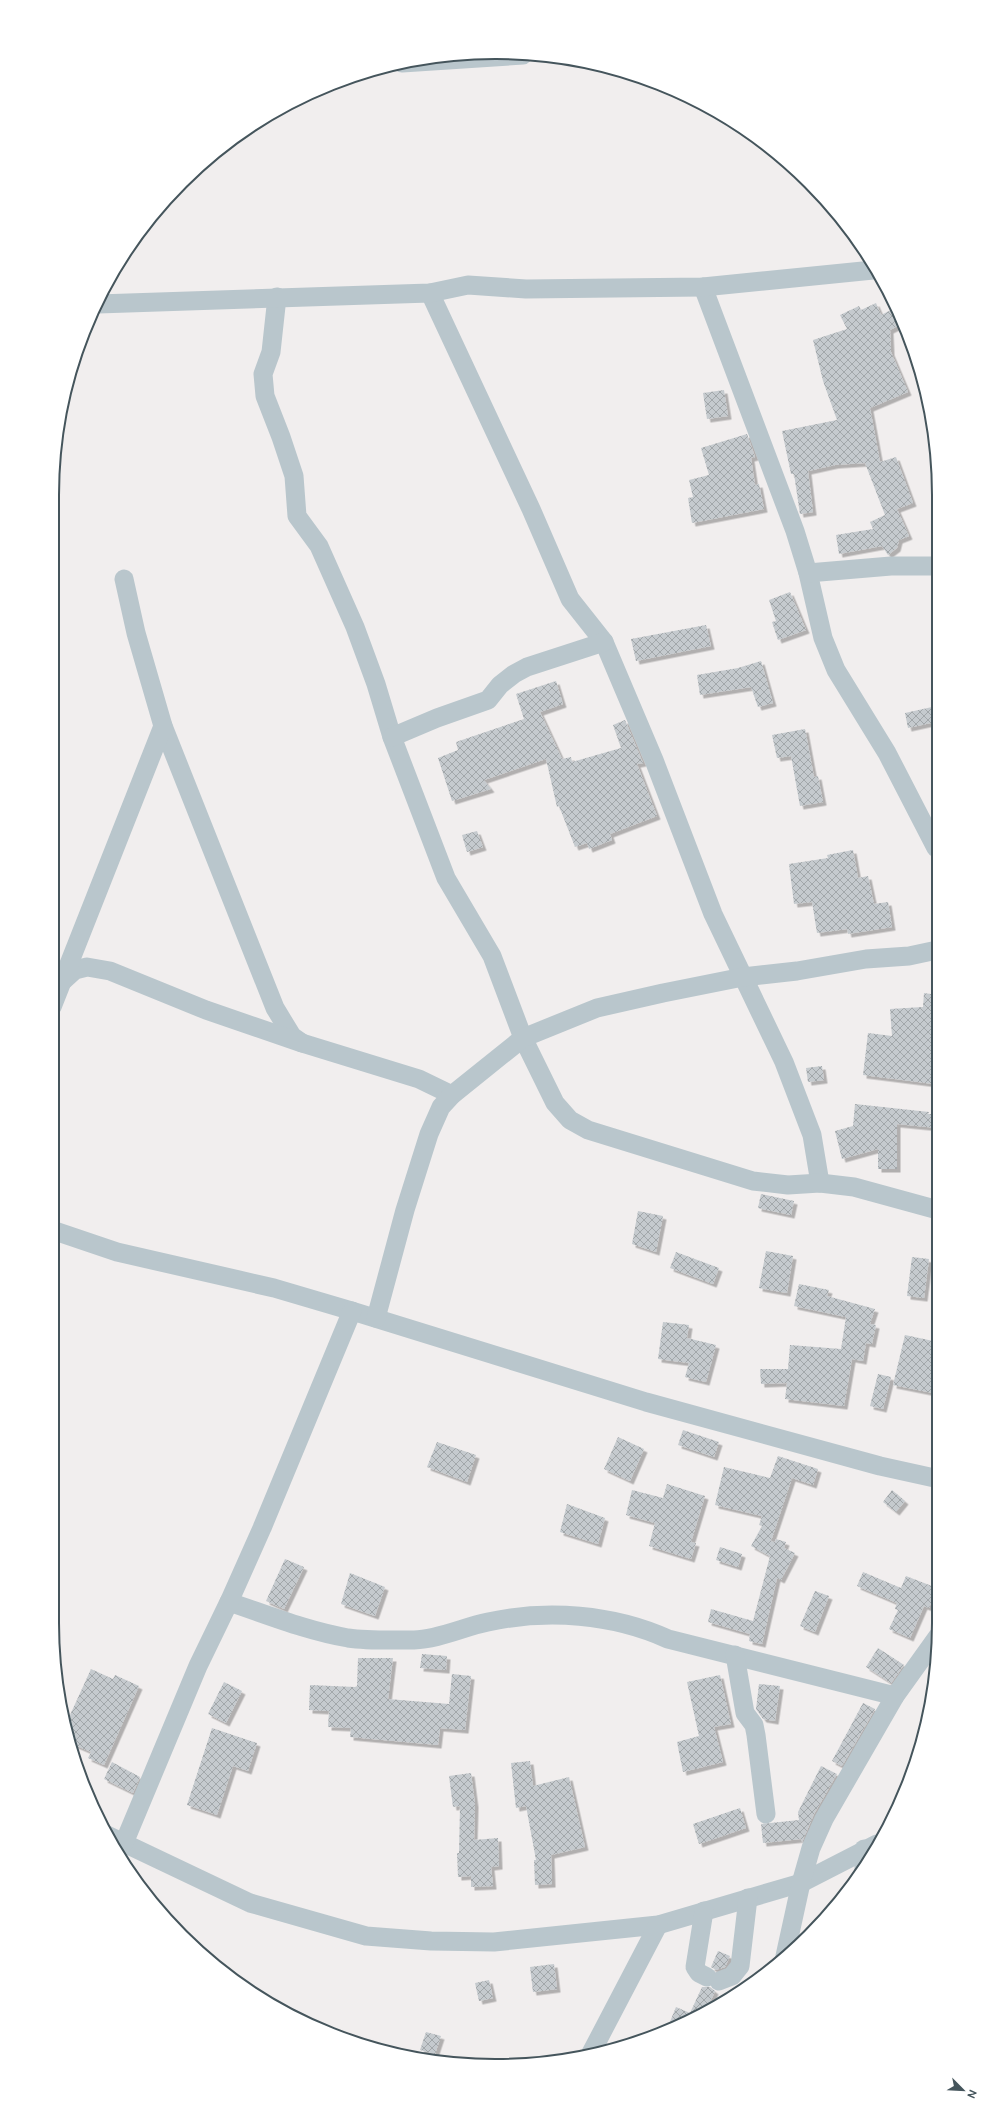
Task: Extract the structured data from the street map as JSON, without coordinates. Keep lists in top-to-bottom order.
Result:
{
  "north": "bottom right"
}
